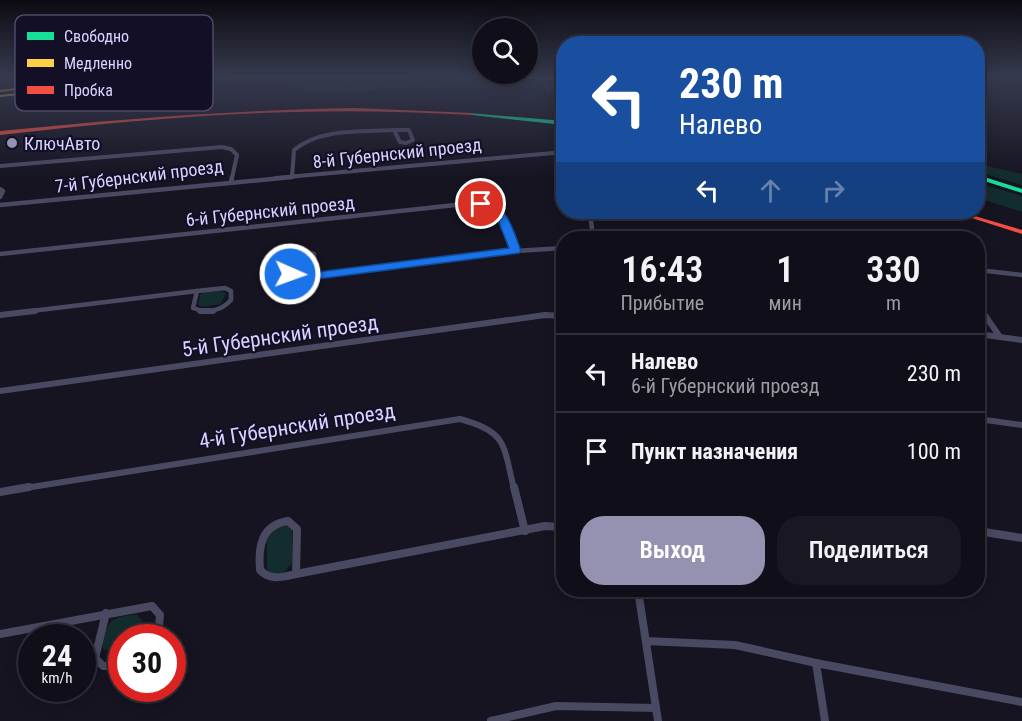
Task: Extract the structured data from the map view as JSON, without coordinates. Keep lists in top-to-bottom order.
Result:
{
  "streets": {
    "street": [
      "8-й Губернский проезд",
      "7-й Губернский проезд",
      "6-й Губернский проезд",
      "5-й Губернский проезд",
      "4-й Губернский проезд"
    ]
  },
  "places": ["КлючАвто"],
  "legend": ["Свободно", "Медленно", "Пробка"],
  "page": {
    "turn": ["230 m", "Налево"],
    "eta": [
      "16:43",
      "Прибытие",
      "1",
      "мин",
      "330",
      "m"
    ],
    "list": [
      {
        "name": "Налево",
        "note": "6-й Губернский проезд",
        "value": "230 m"
      },
      {
        "name": "Пункт назначения",
        "value": "100 m"
      }
    ],
    "buttons": ["Выход", "Поделиться"],
    "speed": "24 km/h",
    "limit": "30"
  }
}
